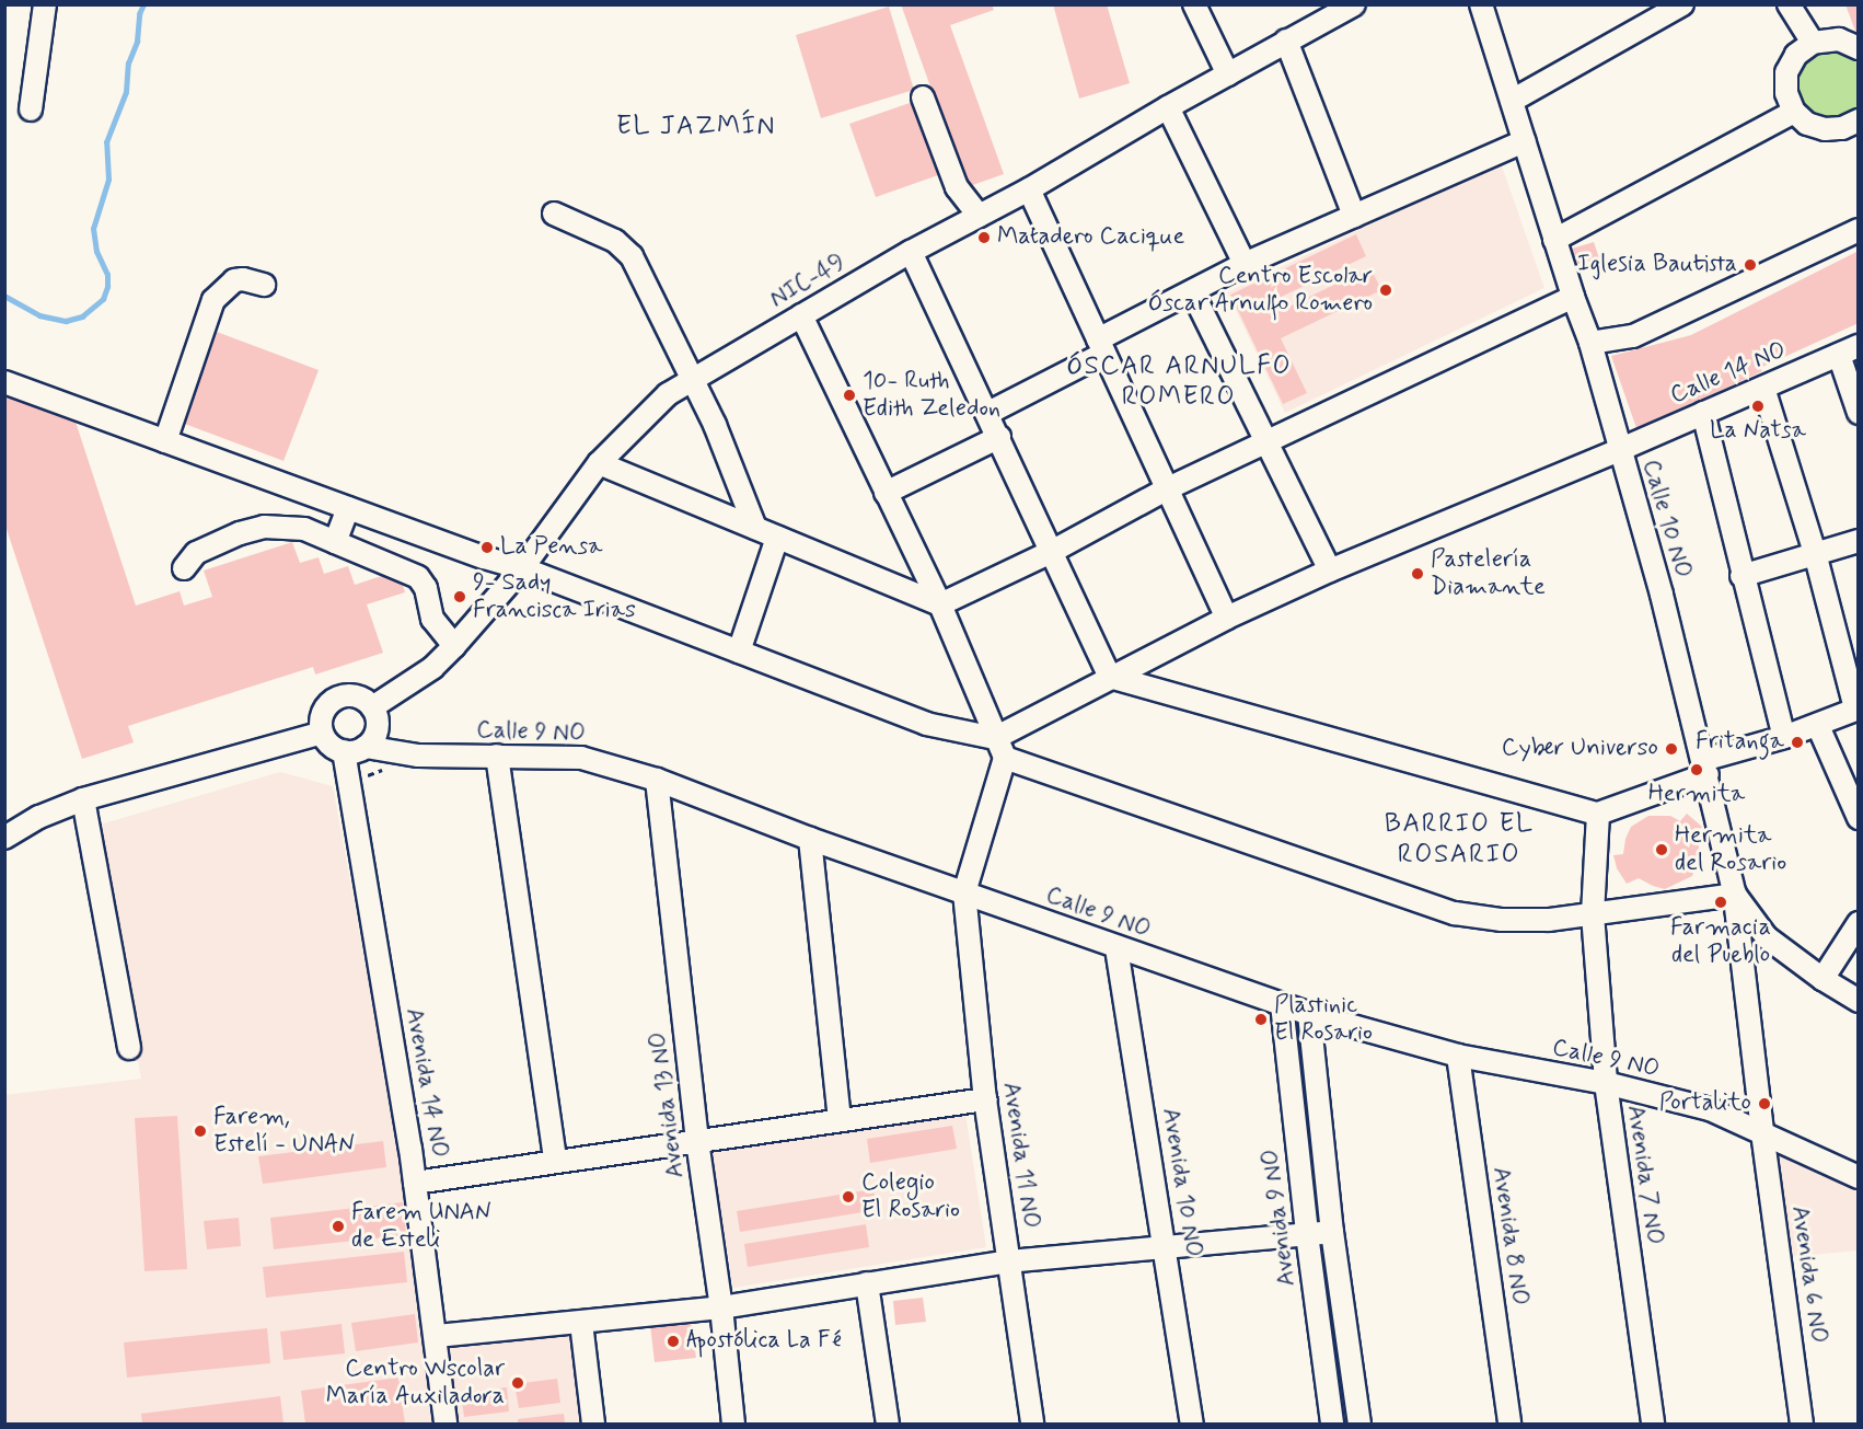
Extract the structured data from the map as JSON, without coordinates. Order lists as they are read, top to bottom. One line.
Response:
{"streets":{"street":["NIC-49","Calle 14 NO","Calle 10 NO","Calle 9 NO","Avenida 14 NO","Avenida 13 NO","Avenida 11 NO","Avenida 7 NO","Avenida 10 NO","Avenida 9 NO","Avenida 8 NO","Avenida 6 NO"]},"crossings":[["NIC-49","Calle 9 NO"],["NIC-49","Avenida 14 NO"],["Calle 14 NO","Calle 10 NO"],["Calle 9 NO","Avenida 14 NO"],["Calle 9 NO","Avenida 13 NO"],["Calle 9 NO","Avenida 11 NO"],["Calle 9 NO","Avenida 7 NO"],["Calle 9 NO","Avenida 10 NO"],["Calle 9 NO","Avenida 9 NO"],["Calle 9 NO","Avenida 8 NO"],["Calle 9 NO","Avenida 6 NO"]],"districts":["EL JAZMÍN","ÓSCAR ARNULFO ROMERO","BARRIO EL ROSARIO"],"places":["Matadero Cacique","Iglesia Bautista","Centro Escolar Óscar Arnulfo Romero","10- Ruth Edith Zeledon","La Natsa","La Pensa","Pastelería Diamante","9- Sady Francisca Irias","Fritanga","Cyber Universo","Hermita","Hermita del Rosario","Farmacia del Pueblo","Plastinic El Rosario","Portalito","Farem, Estelí - UNAN","Colegio El Rosario","Farem UNAN de Esteli","Apostólica La Fé","Centro Wscolar María Auxiladora"]}
